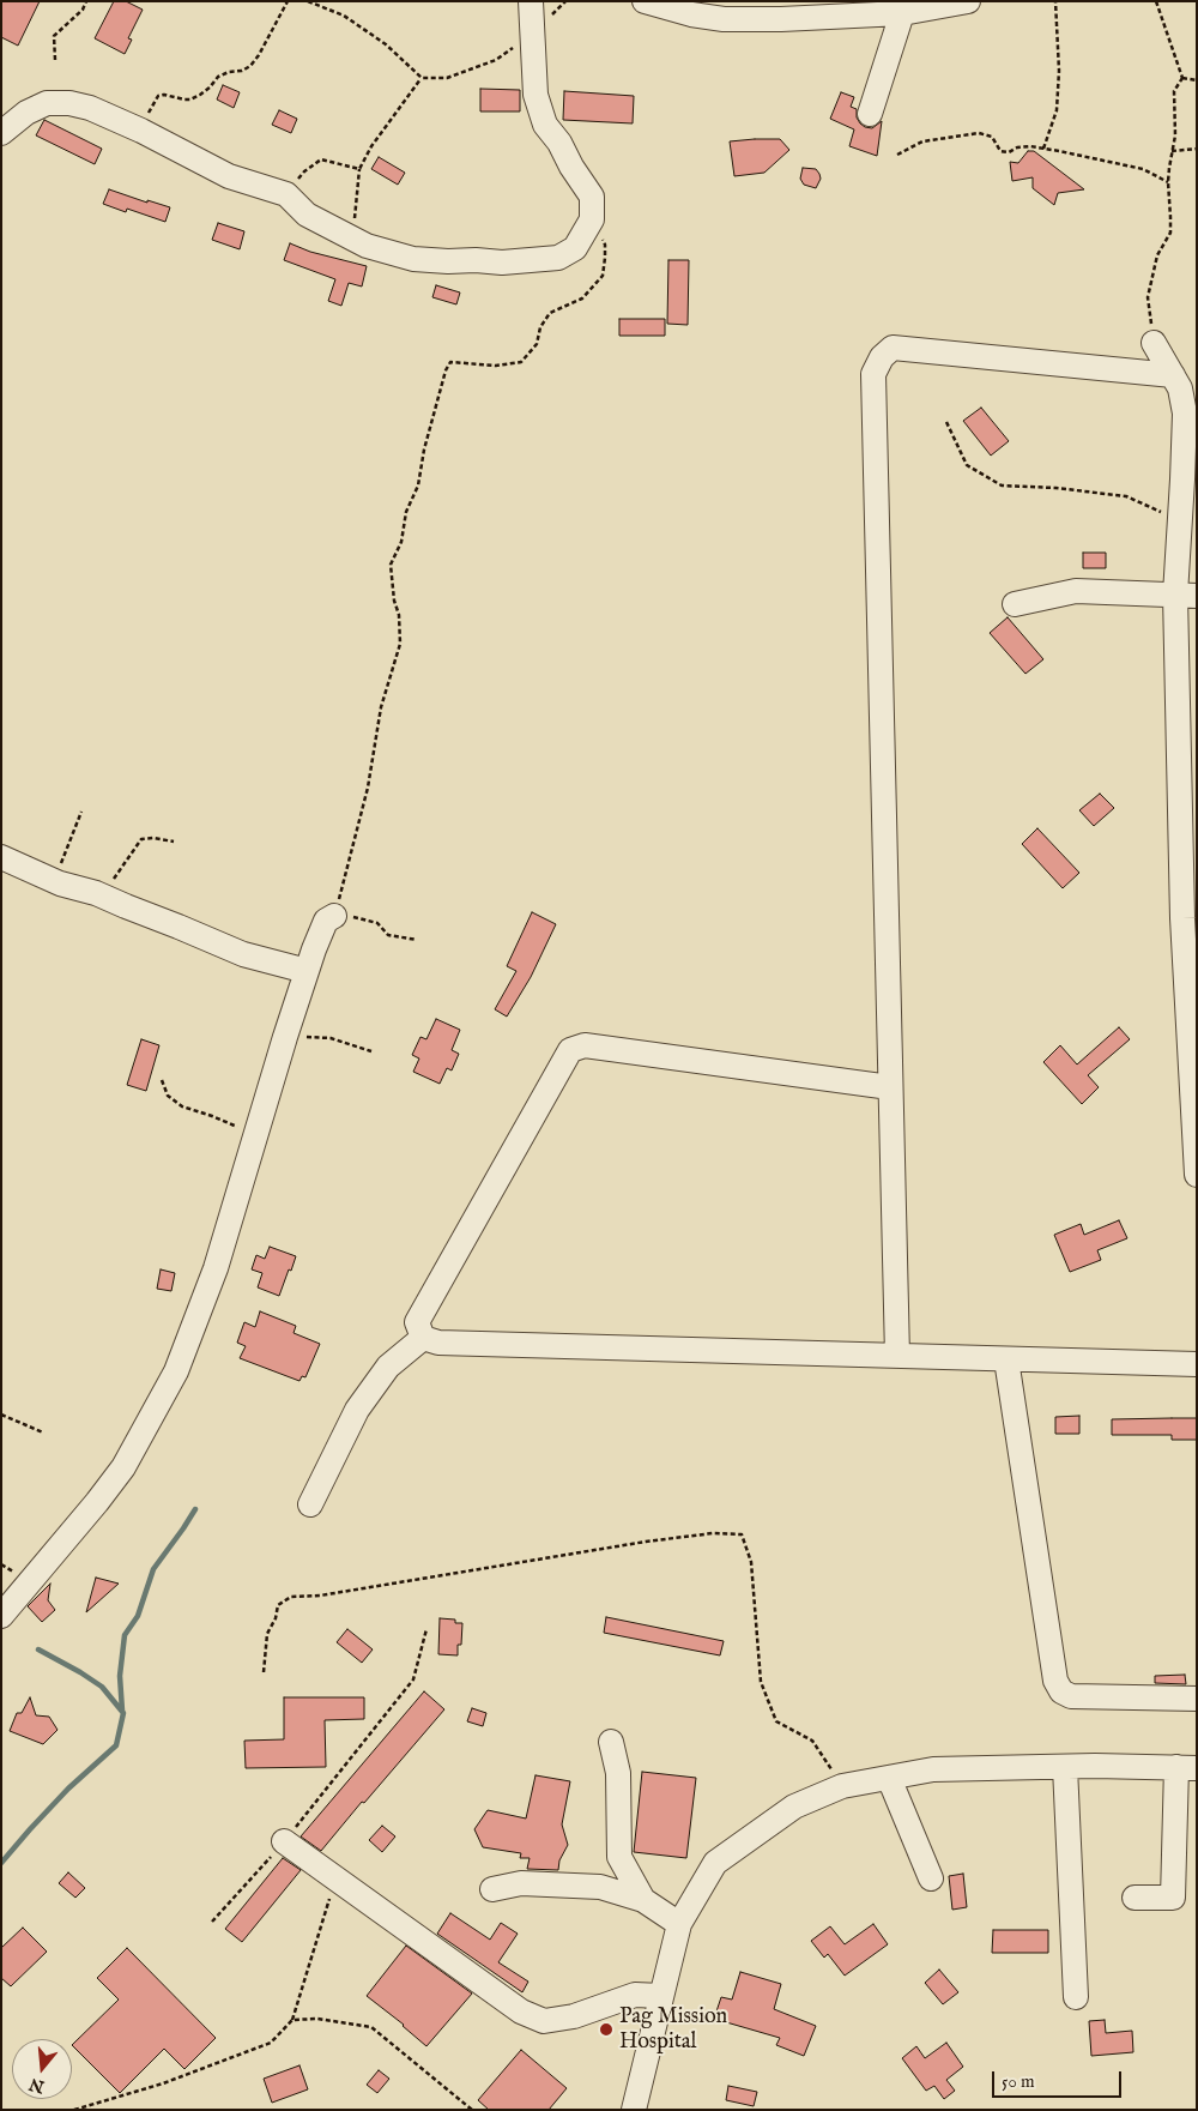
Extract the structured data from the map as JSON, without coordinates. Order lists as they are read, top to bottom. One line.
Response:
{"places":["Pag Mission Hospital"],"scale_bar":"50 m","north":"bottom"}
